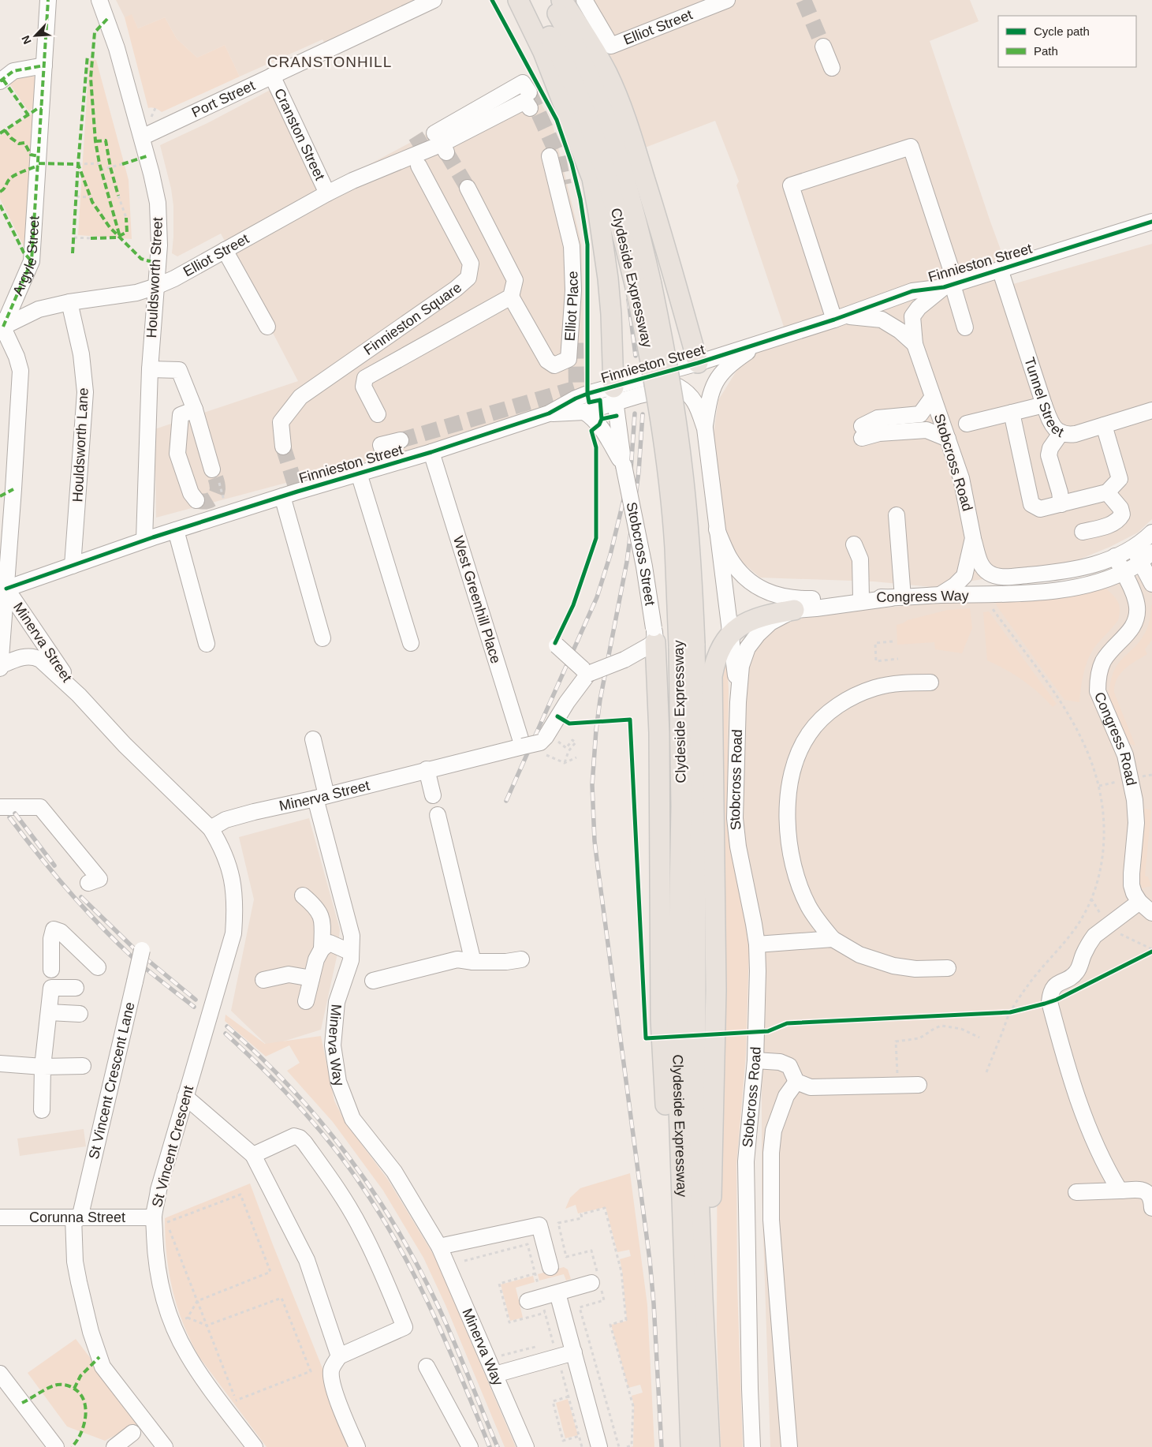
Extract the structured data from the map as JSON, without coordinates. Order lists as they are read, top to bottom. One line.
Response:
{"streets":{"main road":["Clydeside Expressway"],"street":["Elliot Street","Port Street","Cranston Street","Argyle Street","Finnieston Street","Houldsworth Street","Elliot Place","Finnieston Square","Tunnel Street","Houldsworth Lane","Stobcross Road","Stobcross Street","Congress Way","West Greenhill Place","Minerva Street","Congress Road","Minerva Way","St Vincent Crescent Lane","St Vincent Crescent","Corunna Street"]},"crossings":[["Elliot Street","Cranston Street"],["Elliot Street","Argyle Street"],["Elliot Street","Houldsworth Street"],["Elliot Street","Houldsworth Lane"],["Port Street","Cranston Street"],["Port Street","Houldsworth Street"],["Finnieston Street","Houldsworth Street"],["Finnieston Street","Tunnel Street"],["Finnieston Street","Houldsworth Lane"],["Finnieston Street","Stobcross Road"],["Finnieston Street","Stobcross Street"],["Finnieston Street","West Greenhill Place"],["Finnieston Street","Minerva Street"],["Stobcross Road","Congress Way"],["Congress Way","Congress Road"],["West Greenhill Place","Minerva Street"],["Minerva Street","Minerva Way"],["Minerva Street","St Vincent Crescent"],["St Vincent Crescent Lane","Corunna Street"],["St Vincent Crescent","Corunna Street"]],"districts":["CRANSTONHILL"],"legend":["Cycle path","Path"],"north":"bottom left"}
